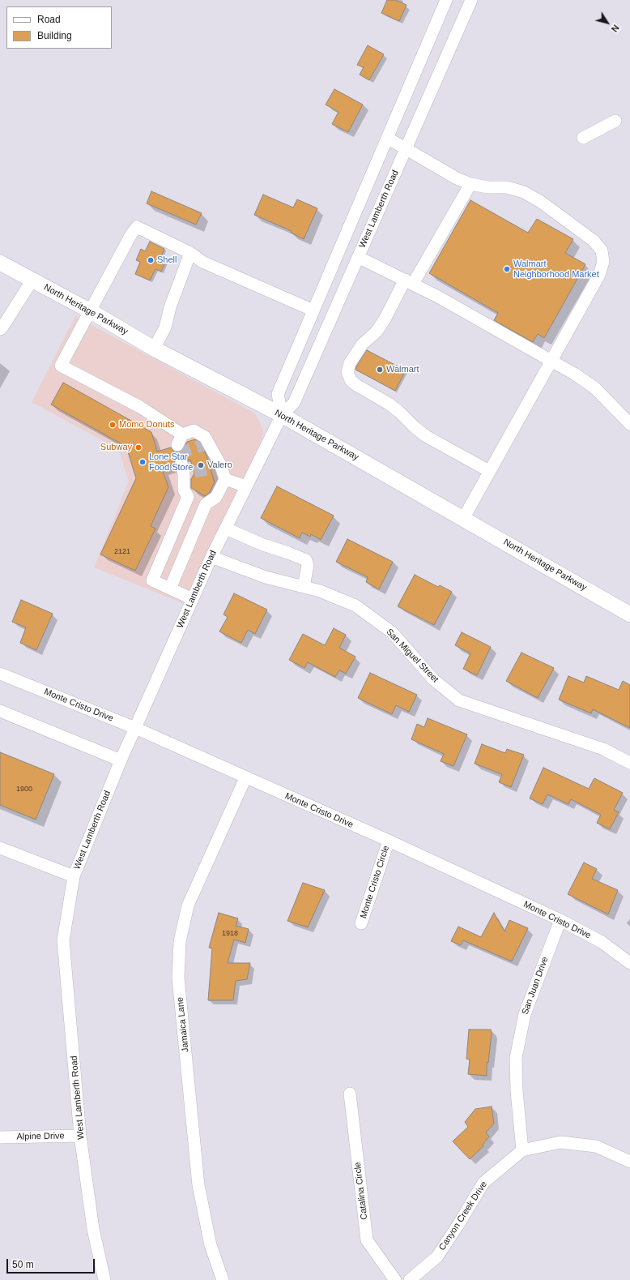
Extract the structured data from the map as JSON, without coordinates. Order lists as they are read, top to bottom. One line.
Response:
{"streets":{"main road":["North Heritage Parkway"],"street":["West Lamberth Road","San Miguel Street","Monte Cristo Drive","Monte Cristo Circle","San Juan Drive","Jamaica Lane","Alpine Drive","Catalina Circle","Canyon Creek Drive"]},"crossings":[["West Lamberth Road","North Heritage Parkway"],["West Lamberth Road","San Miguel Street"],["West Lamberth Road","Monte Cristo Drive"],["West Lamberth Road","Alpine Drive"],["Monte Cristo Drive","Monte Cristo Circle"],["Monte Cristo Drive","San Juan Drive"],["Monte Cristo Drive","Jamaica Lane"],["San Juan Drive","Canyon Creek Drive"]],"places":["Shell","Walmart Neighborhood Market","Walmart","Momo Donuts","Subway","Lone Star Food Store","Valero"],"house_numbers":["2121","1900","1918"],"legend":["Road","Building"],"scale_bar":"50 m","north":"bottom right"}
